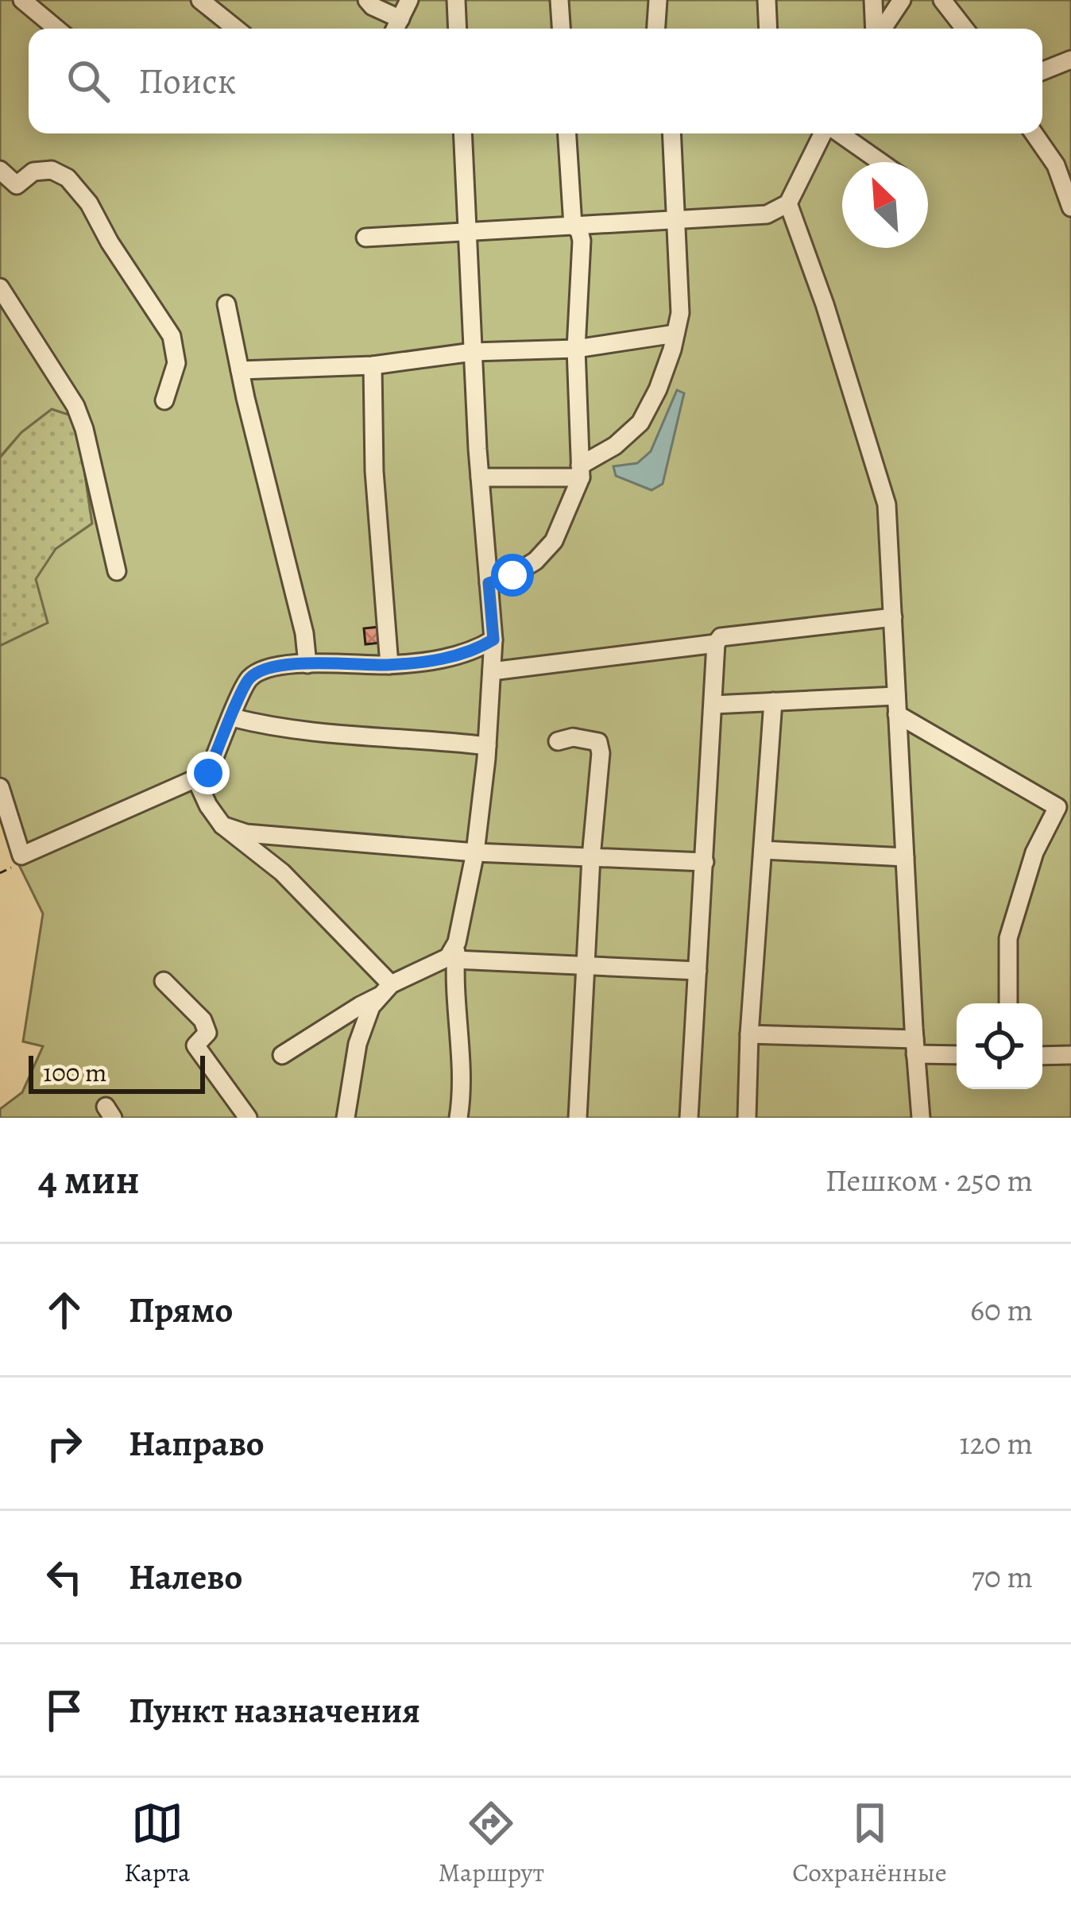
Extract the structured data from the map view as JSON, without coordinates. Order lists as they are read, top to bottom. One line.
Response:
{"scale_bar":"100 m","north":"top left","page":{"search":"Поиск","scale":"100 m","heading":["4 мин","Пешком · 250 m"],"list":[["Прямо","60 m"],["Направо","120 m"],["Налево","70 m"],"Пункт назначения"],"nav":["Карта","Маршрут","Сохранённые"]}}
